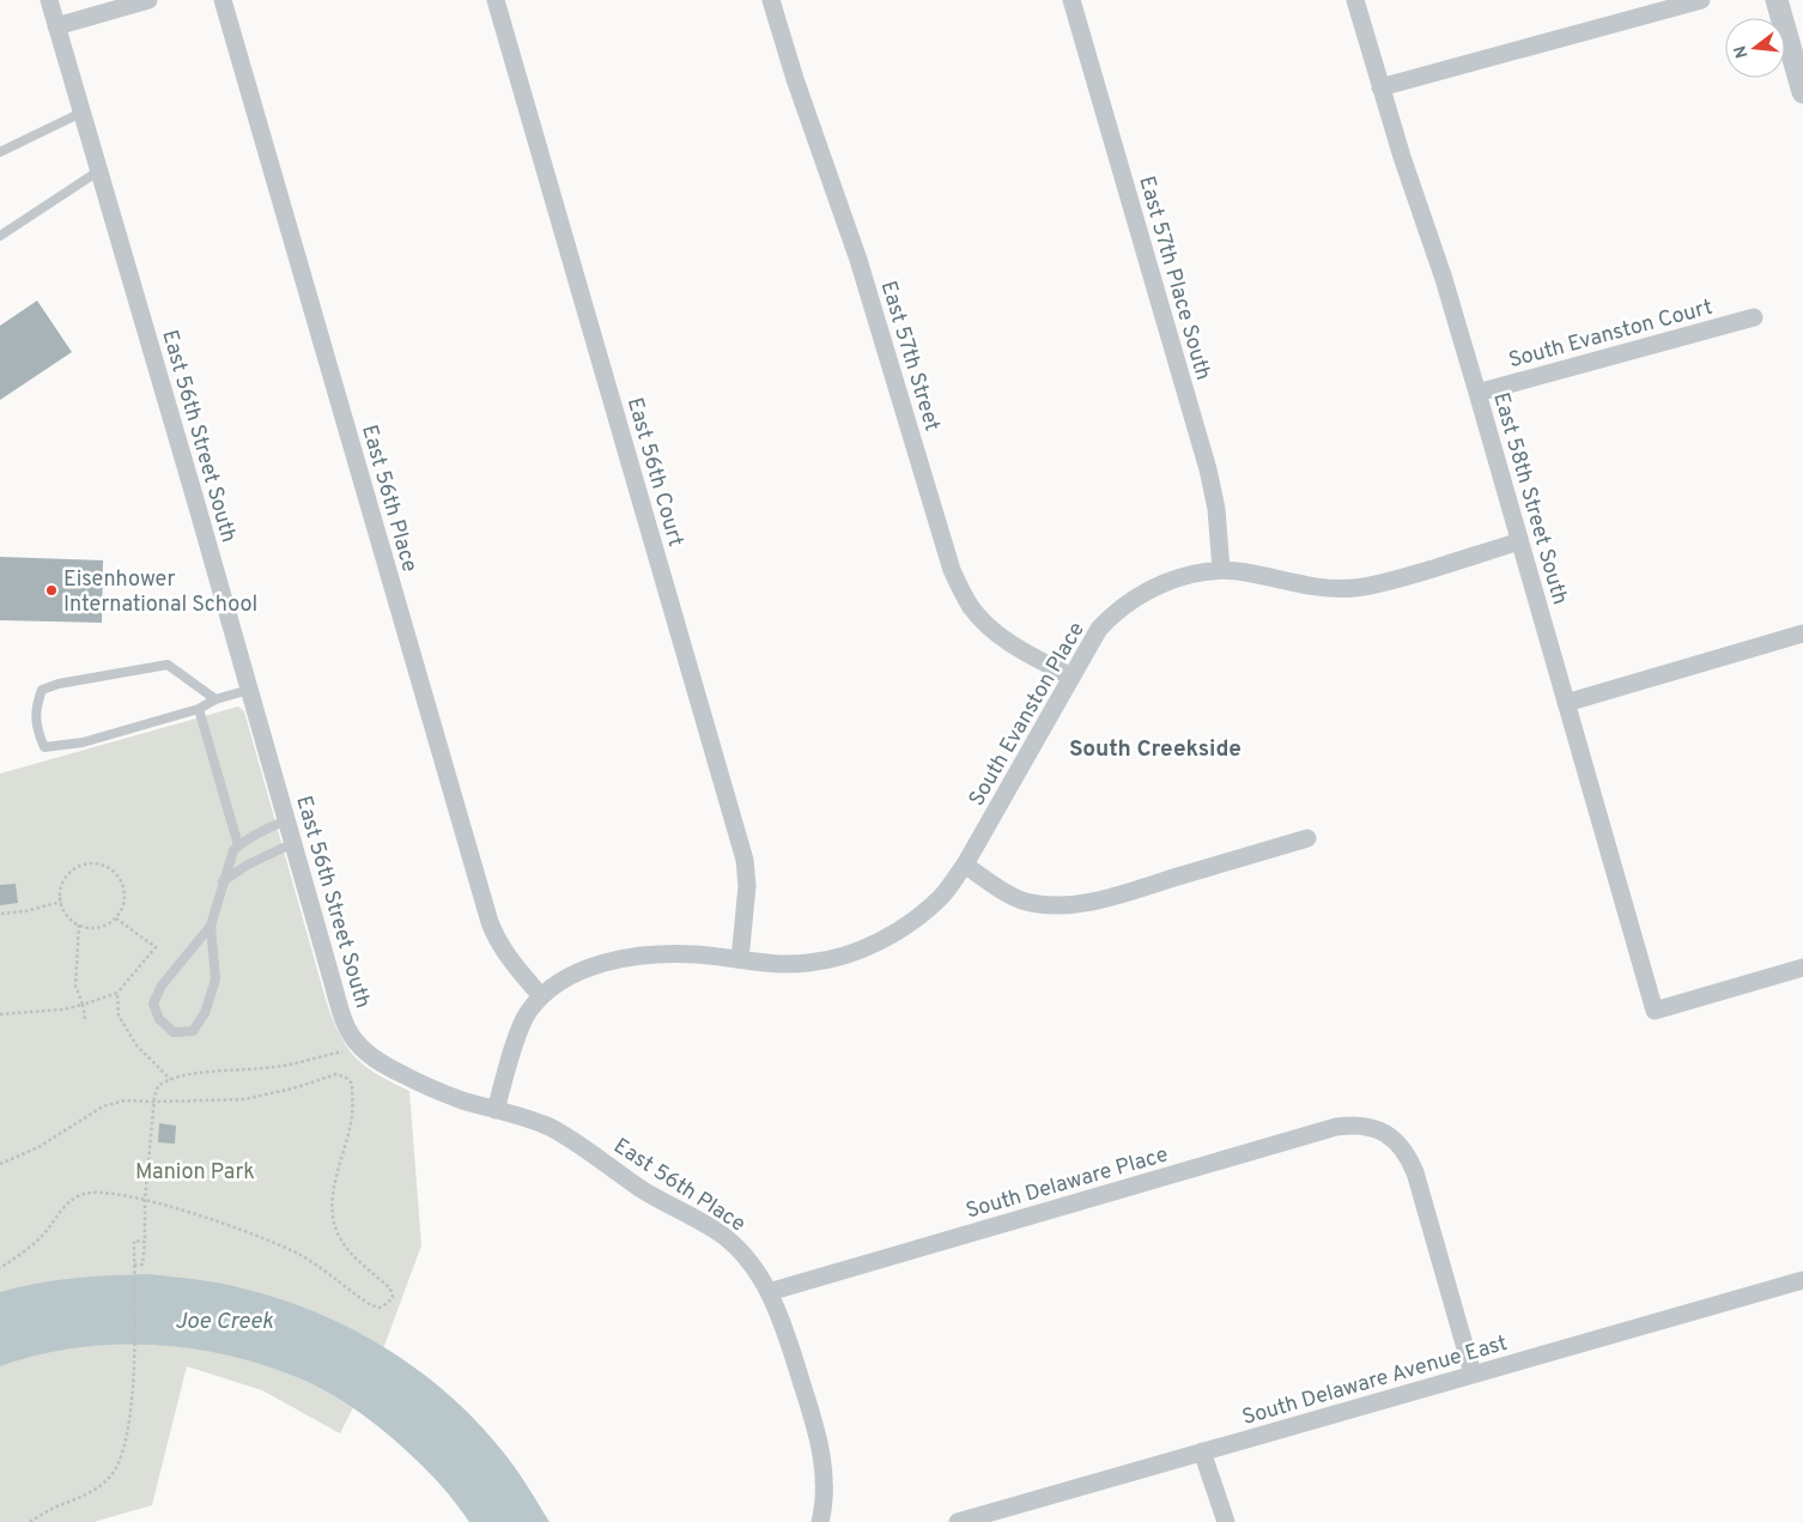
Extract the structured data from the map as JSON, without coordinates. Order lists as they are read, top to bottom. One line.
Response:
{"streets":{"street":["East 57th Place South","South Evanston Court","East 57th Street","East 56th Street South","East 56th Court","East 56th Place","East 58th Street South","South Evanston Place","South Delaware Place","South Delaware Avenue East"]},"crossings":[["East 57th Place South","South Evanston Place"],["South Evanston Court","East 58th Street South"],["East 57th Street","South Evanston Place"],["East 56th Street South","East 56th Place"],["East 56th Street South","South Evanston Place"],["East 56th Court","South Evanston Place"],["East 56th Place","South Evanston Place"],["East 56th Place","South Delaware Place"],["East 58th Street South","South Evanston Place"],["South Delaware Place","South Delaware Avenue East"]],"districts":["South Creekside"],"water":["Joe Creek"],"parks":["Manion Park"],"places":["Eisenhower International School"],"north":"left"}
